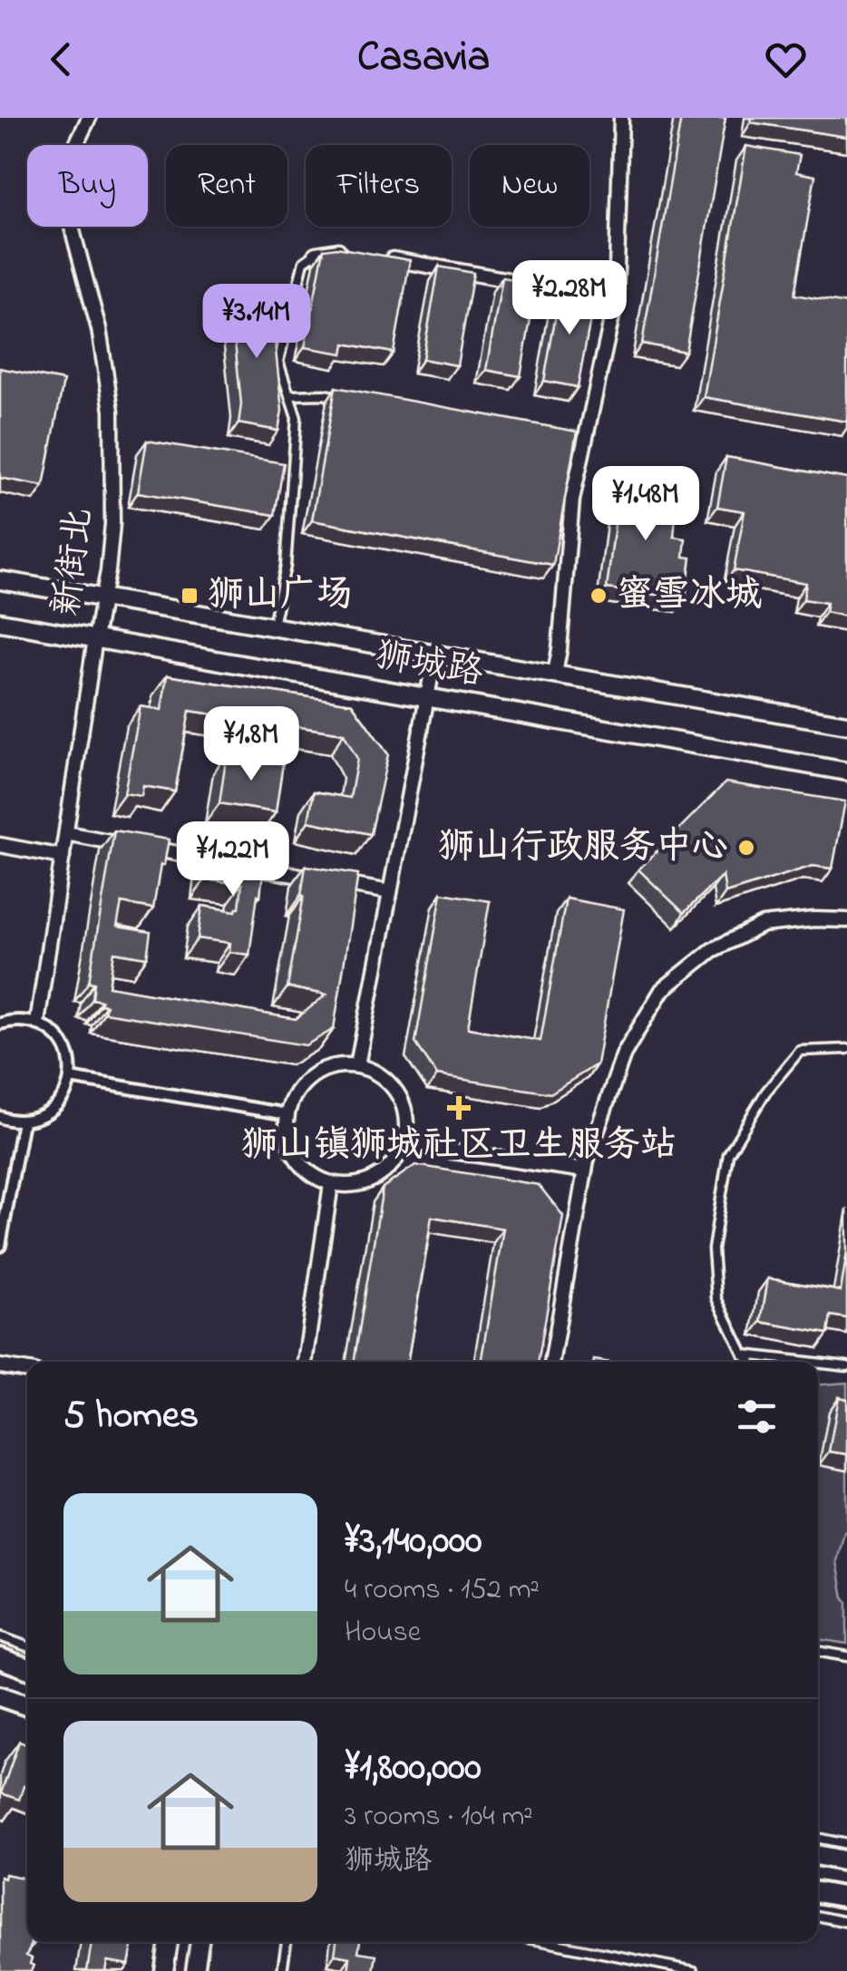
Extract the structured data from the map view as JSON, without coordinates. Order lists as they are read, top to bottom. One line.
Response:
{"streets":{"street":["新街北","狮城路"]},"crossings":[["新街北","狮城路"]],"places":{"transit":["狮山广场"],"other":["蜜雪冰城","狮山行政服务中心"],"health":["狮山镇狮城社区卫生服务站"]},"page":{"header":"Casavia","chip":["Buy","Rent","Filters","New"],"price":["¥2.28M","¥3.14M","¥1.48M","¥1.8M","¥1.22M"],"heading":"5 homes","list":[{"name":"¥3,140,000","note":"4 rooms · 152 m² · House"},{"name":"¥1,800,000","note":"3 rooms · 104 m² · 狮城路"}]}}
